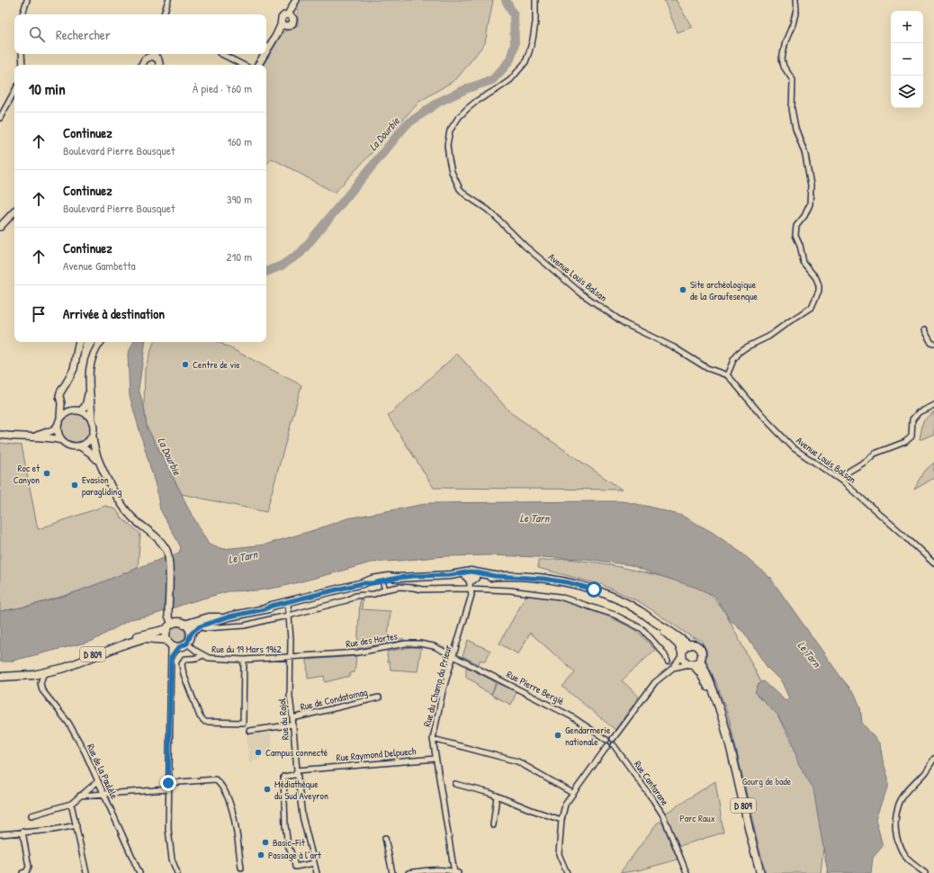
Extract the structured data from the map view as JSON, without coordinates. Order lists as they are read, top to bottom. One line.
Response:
{"streets":{"main road":["D 809"],"street":["Avenue Louis Balsan","Rue des Hortes","Rue du 19 Mars 1962","Rue du Champ du Prieur","Rue Pierre Bergié","Rue de Condatomag","Rue du Rajol","Rue Raymond Delpuech","Rue de la Paulèle","Rue Cantarane"]},"crossings":[["Rue des Hortes","Rue du 19 Mars 1962"],["Rue des Hortes","Rue du Champ du Prieur"],["Rue des Hortes","Rue Pierre Bergié"],["Rue des Hortes","Rue du Rajol"],["Rue du 19 Mars 1962","D 809"],["Rue du 19 Mars 1962","Rue du Rajol"],["D 809","Rue de la Paulèle"],["Rue du Champ du Prieur","Rue Pierre Bergié"],["Rue du Champ du Prieur","Rue Raymond Delpuech"],["Rue Pierre Bergié","Rue Cantarane"],["Rue de Condatomag","Rue du Rajol"],["Rue du Rajol","Rue Raymond Delpuech"]],"water":["La Dourbie","Le Tarn"],"parks":["Gourg de bade","Parc Raux"],"places":["Site archéologique de la Graufesenque","Centre de vie","Roc et Canyon","Evasion paragliding","Gendarmerie nationale","Campus connecté","Médiathèque du Sud Aveyron","Basic-Fit","Passage à l’art"],"page":{"map_buttons":["+","−"],"search":"Rechercher","heading":["10 min","À pied · 760 m"],"list":[["Continuez","Boulevard Pierre Bousquet","160 m"],["Continuez","Boulevard Pierre Bousquet","390 m"],["Continuez","Avenue Gambetta","210 m"],"Arrivée à destination"]}}
